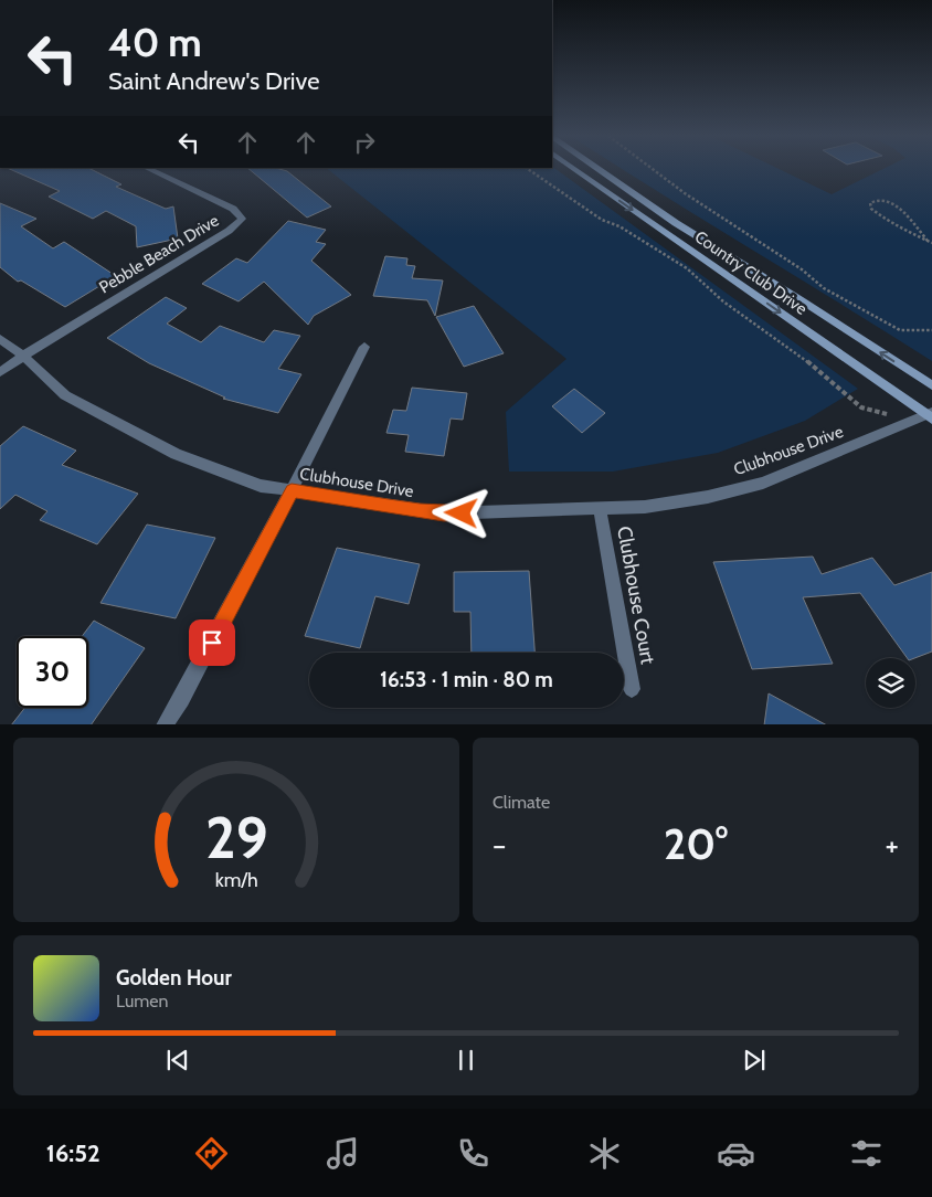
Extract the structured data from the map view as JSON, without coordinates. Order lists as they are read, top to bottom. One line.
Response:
{"streets":{"main road":["Country Club Drive"],"street":["Pebble Beach Drive","Clubhouse Drive","Clubhouse Court"]},"crossings":[["Pebble Beach Drive","Clubhouse Drive"],["Country Club Drive","Clubhouse Drive"],["Clubhouse Drive","Clubhouse Court"]],"page":{"turn":["40 m","Saint Andrew's Drive"],"limit":"30","trip":"16:53 · 1 min · 80 m","tile":"Climate","heat":["−","20°","+"],"song":["Golden Hour","Lumen"],"tabs":"16:52","gauge":["29","km/h"]}}
